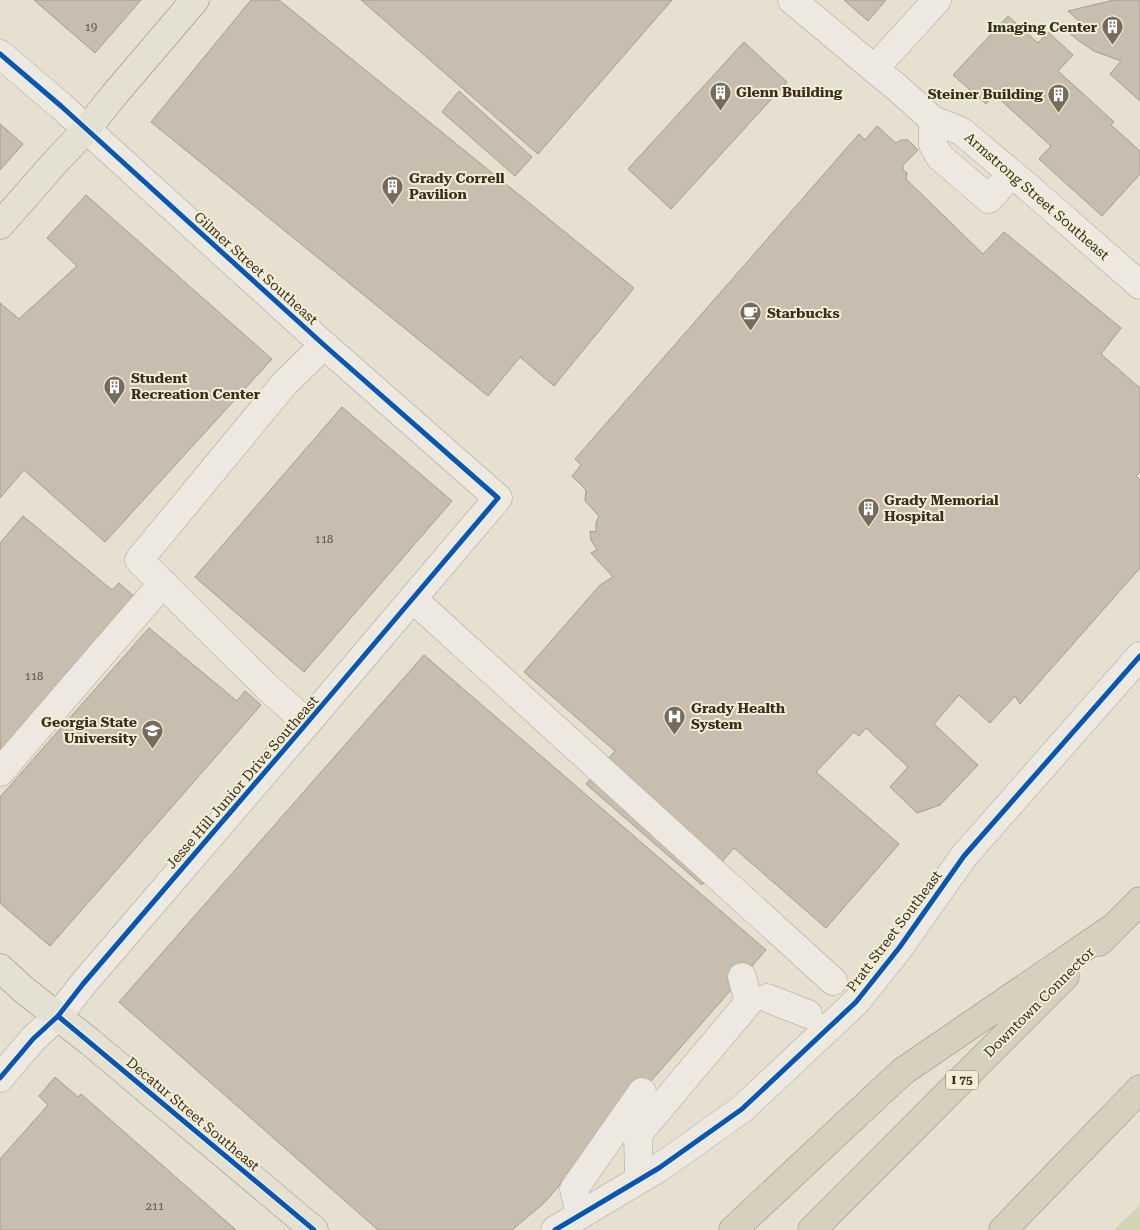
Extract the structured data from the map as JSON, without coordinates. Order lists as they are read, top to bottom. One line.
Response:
{"streets":{"highway":["Downtown Connector","I 75"],"main road":["Decatur Street Southeast"],"street":["Armstrong Street Southeast","Gilmer Street Southeast","Jesse Hill Junior Drive Southeast","Pratt Street Southeast"]},"crossings":[["Gilmer Street Southeast","Jesse Hill Junior Drive Southeast"],["Jesse Hill Junior Drive Southeast","Decatur Street Southeast"]],"places":{"building":["Imaging Center","Glenn Building","Steiner Building","Grady Correll Pavilion","Student Recreation Center","Grady Memorial Hospital"],"cafe":["Starbucks"],"hospital":["Grady Health System"],"school or university":["Georgia State University"]},"house_numbers":["19","118","118","211"]}
